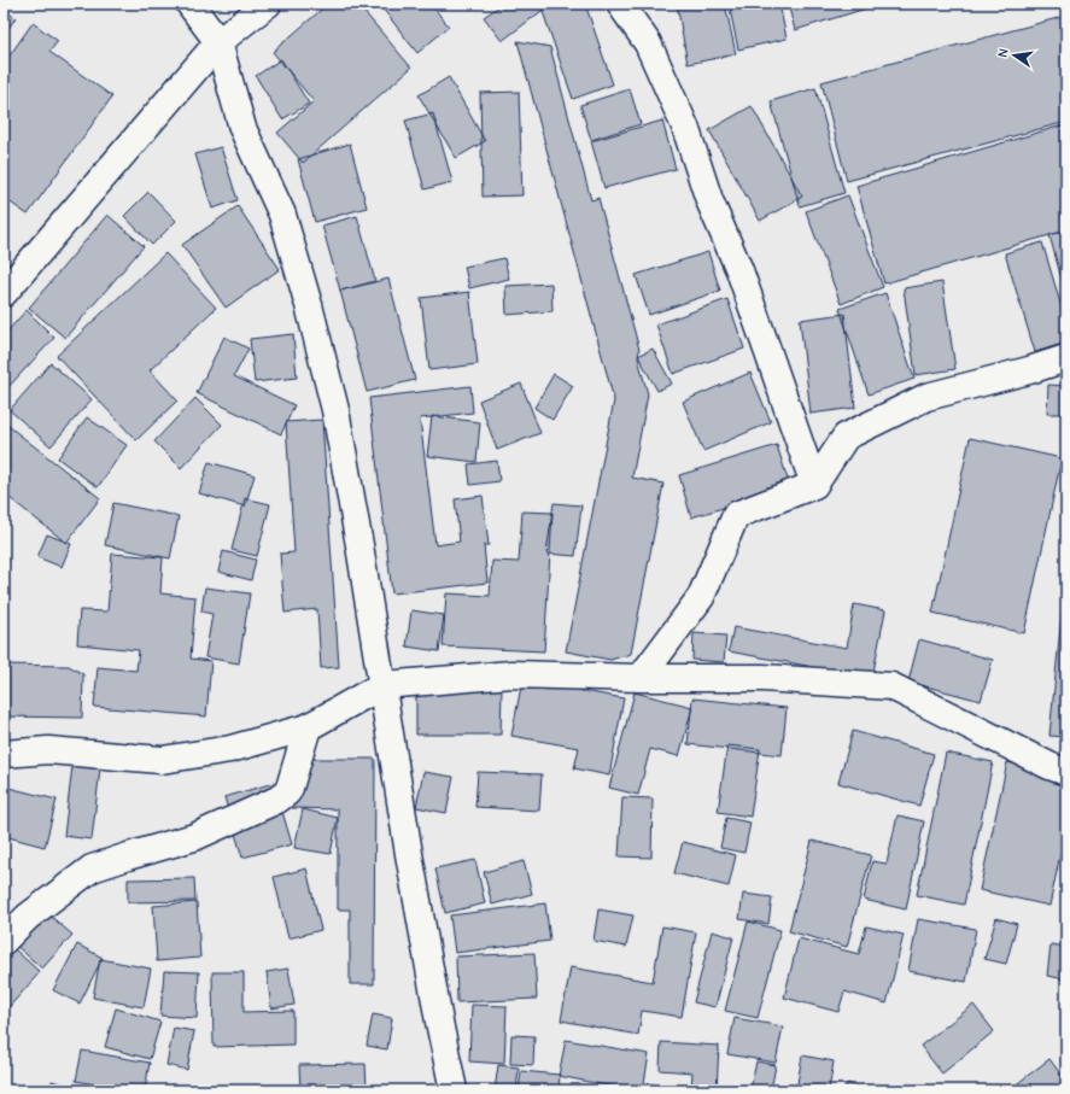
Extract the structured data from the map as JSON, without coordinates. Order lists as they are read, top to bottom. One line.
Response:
{"north":"left"}
